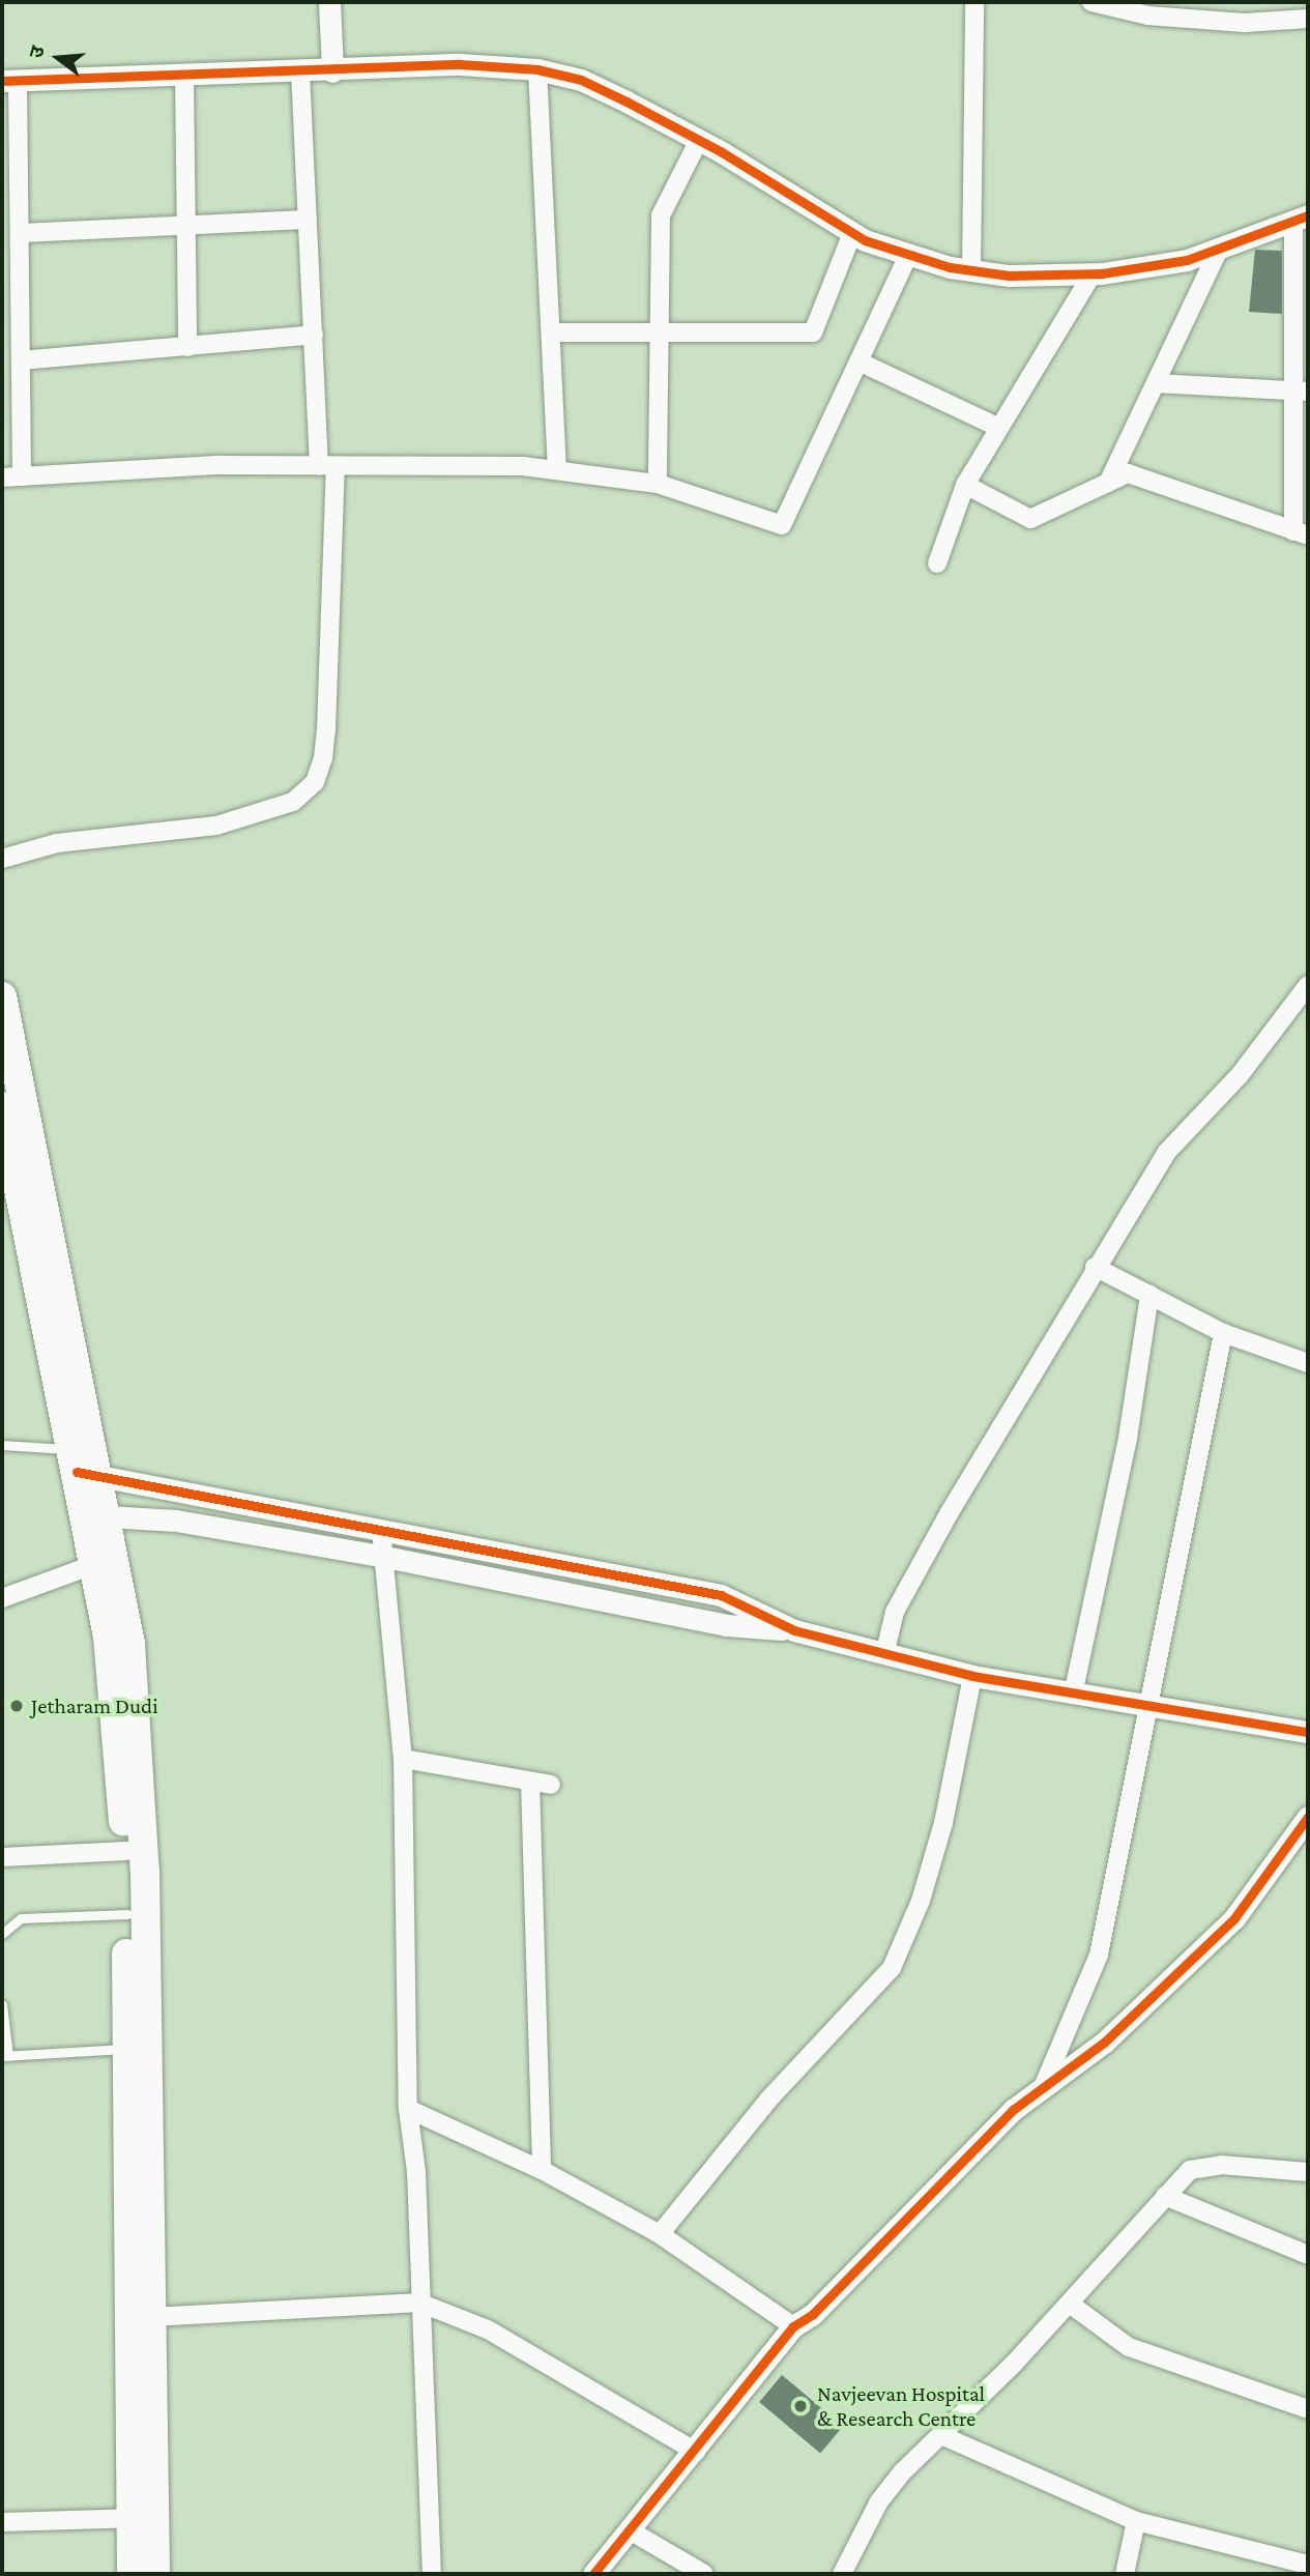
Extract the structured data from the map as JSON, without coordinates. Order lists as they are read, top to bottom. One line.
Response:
{"places":["Jetharam Dudi","Navjeevan Hospital & Research Centre"],"north":"left"}
